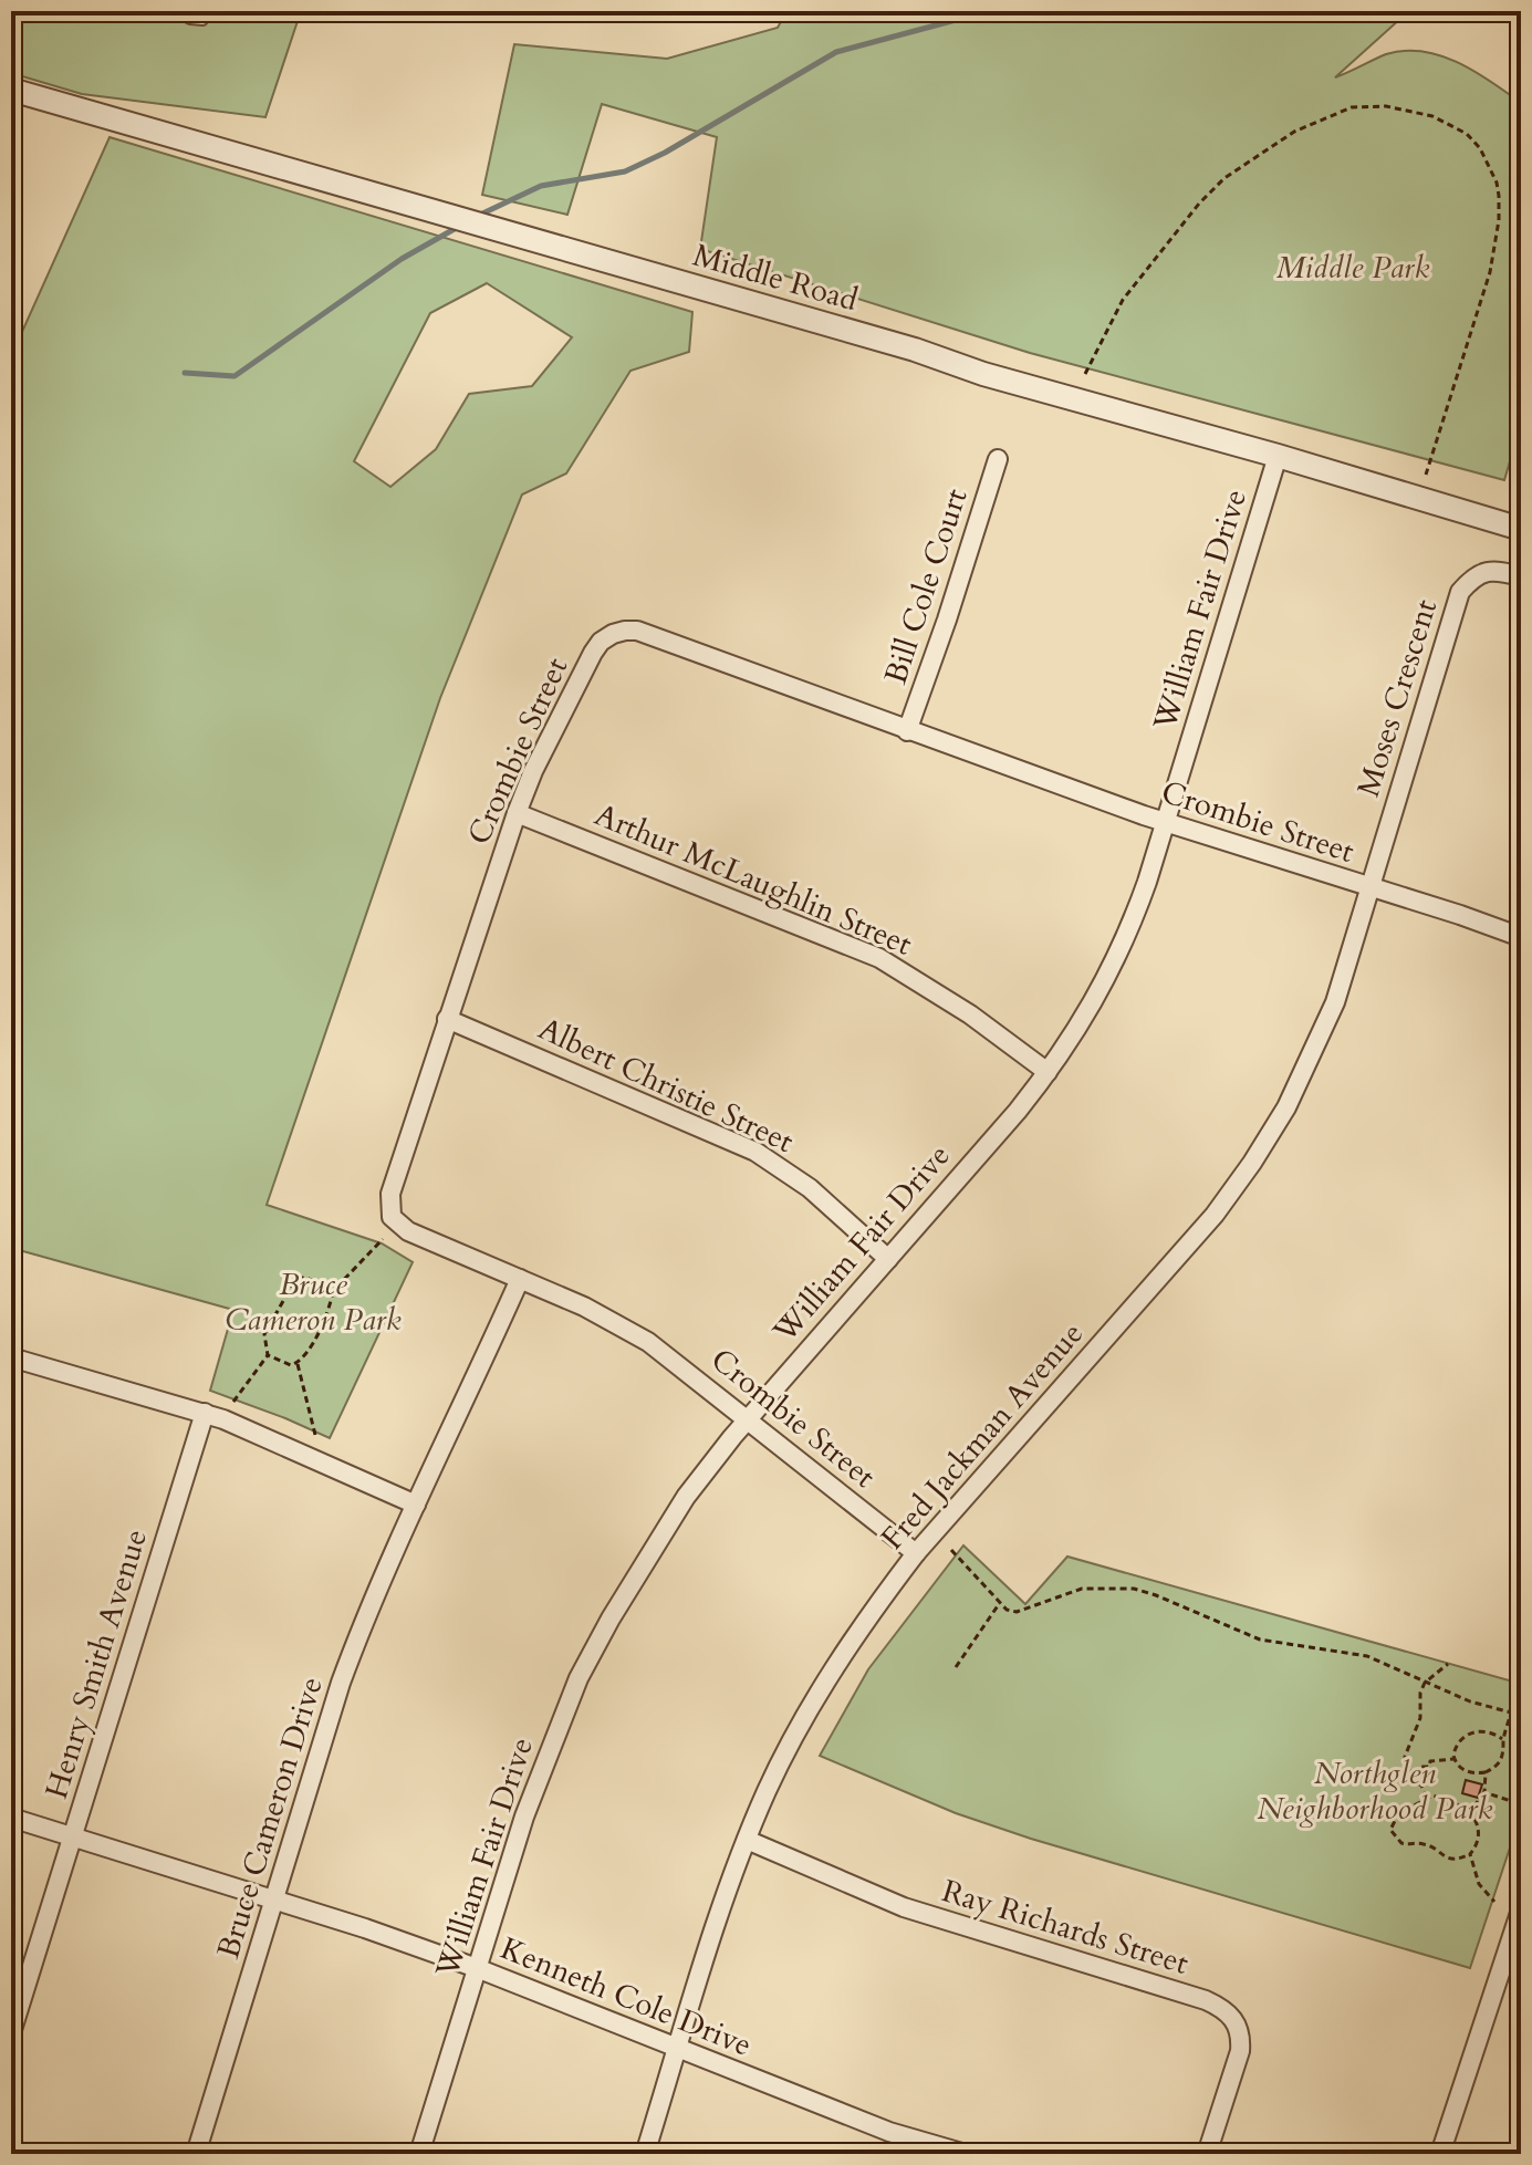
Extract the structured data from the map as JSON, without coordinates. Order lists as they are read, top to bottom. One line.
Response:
{"streets":{"street":["Middle Road","Bill Cole Court","William Fair Drive","Moses Crescent","Crombie Street","Arthur McLaughlin Street","Albert Christie Street","Fred Jackman Avenue","Henry Smith Avenue","Bruce Cameron Drive","Ray Richards Street","Kenneth Cole Drive"]},"crossings":[["Middle Road","William Fair Drive"],["Bill Cole Court","Crombie Street"],["William Fair Drive","Crombie Street"],["William Fair Drive","Arthur McLaughlin Street"],["William Fair Drive","Albert Christie Street"],["William Fair Drive","Kenneth Cole Drive"],["Moses Crescent","Crombie Street"],["Moses Crescent","Fred Jackman Avenue"],["Crombie Street","Arthur McLaughlin Street"],["Crombie Street","Albert Christie Street"],["Crombie Street","Fred Jackman Avenue"],["Crombie Street","Bruce Cameron Drive"],["Fred Jackman Avenue","Ray Richards Street"],["Fred Jackman Avenue","Kenneth Cole Drive"],["Henry Smith Avenue","Kenneth Cole Drive"],["Bruce Cameron Drive","Kenneth Cole Drive"]],"parks":["Middle Park","Bruce Cameron Park","Northglen Neighborhood Park"]}
